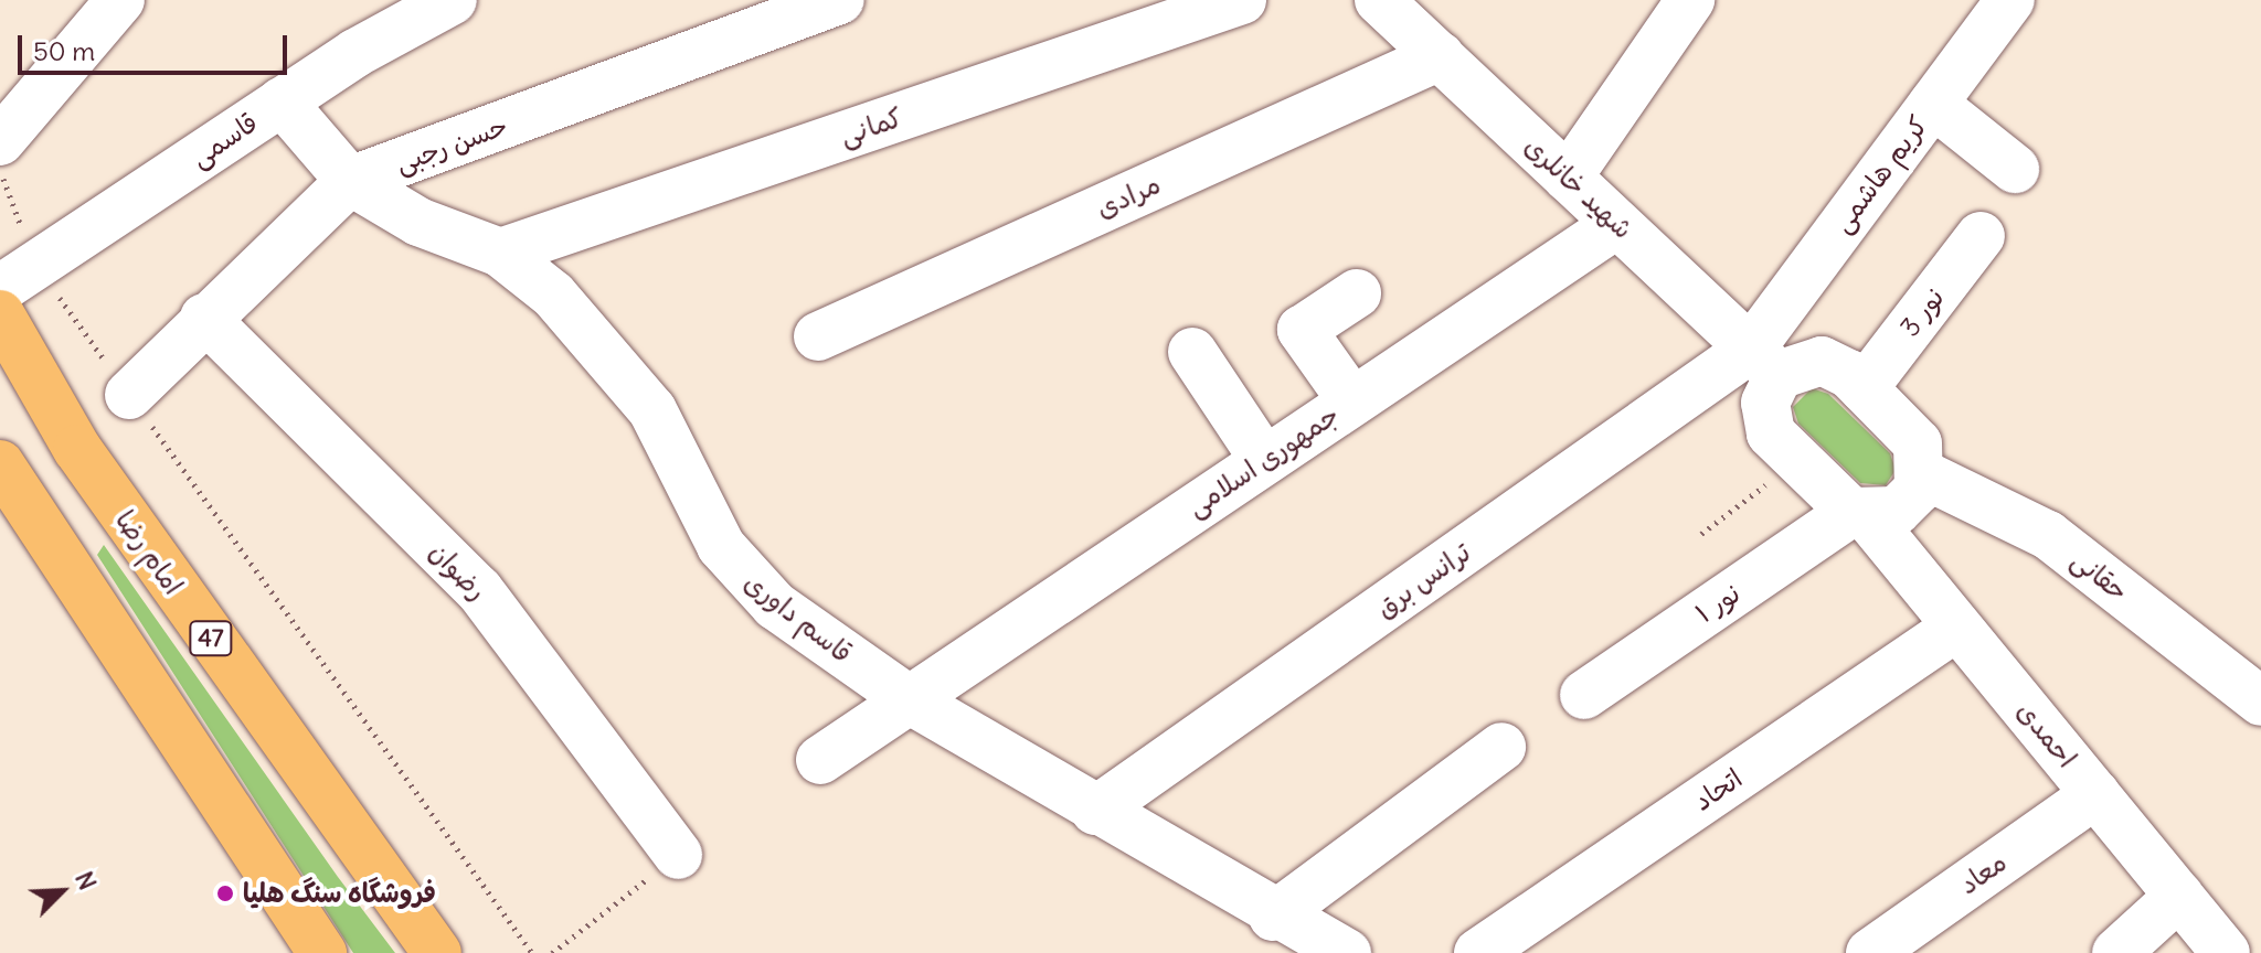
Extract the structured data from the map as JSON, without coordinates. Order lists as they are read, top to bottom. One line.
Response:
{"streets":{"highway":["امام رضا","47"],"street":["کمانی","قاسمی","حسن رجبی","کریم هاشمی","شهید خانلری","مرادی","نور 3","جمهوری اسلامی","رضوان","حقانی","ترانس برق","نور ۱","قاسم داوری","احمدی","اتحاد","معاد"]},"crossings":[["کمانی","قاسم داوری"],["قاسمی","قاسم داوری"],["حسن رجبی","رضوان"],["حسن رجبی","قاسم داوری"],["کریم هاشمی","شهید خانلری"],["کریم هاشمی","ترانس برق"],["کریم هاشمی","احمدی"],["شهید خانلری","مرادی"],["شهید خانلری","جمهوری اسلامی"],["شهید خانلری","ترانس برق"],["شهید خانلری","احمدی"],["جمهوری اسلامی","قاسم داوری"],["حقانی","نور ۱"],["ترانس برق","قاسم داوری"],["ترانس برق","احمدی"],["نور ۱","احمدی"],["احمدی","اتحاد"],["احمدی","معاد"]],"places":["فروشگاه سنگ هلیا"],"scale_bar":"50 m","north":"top right"}
